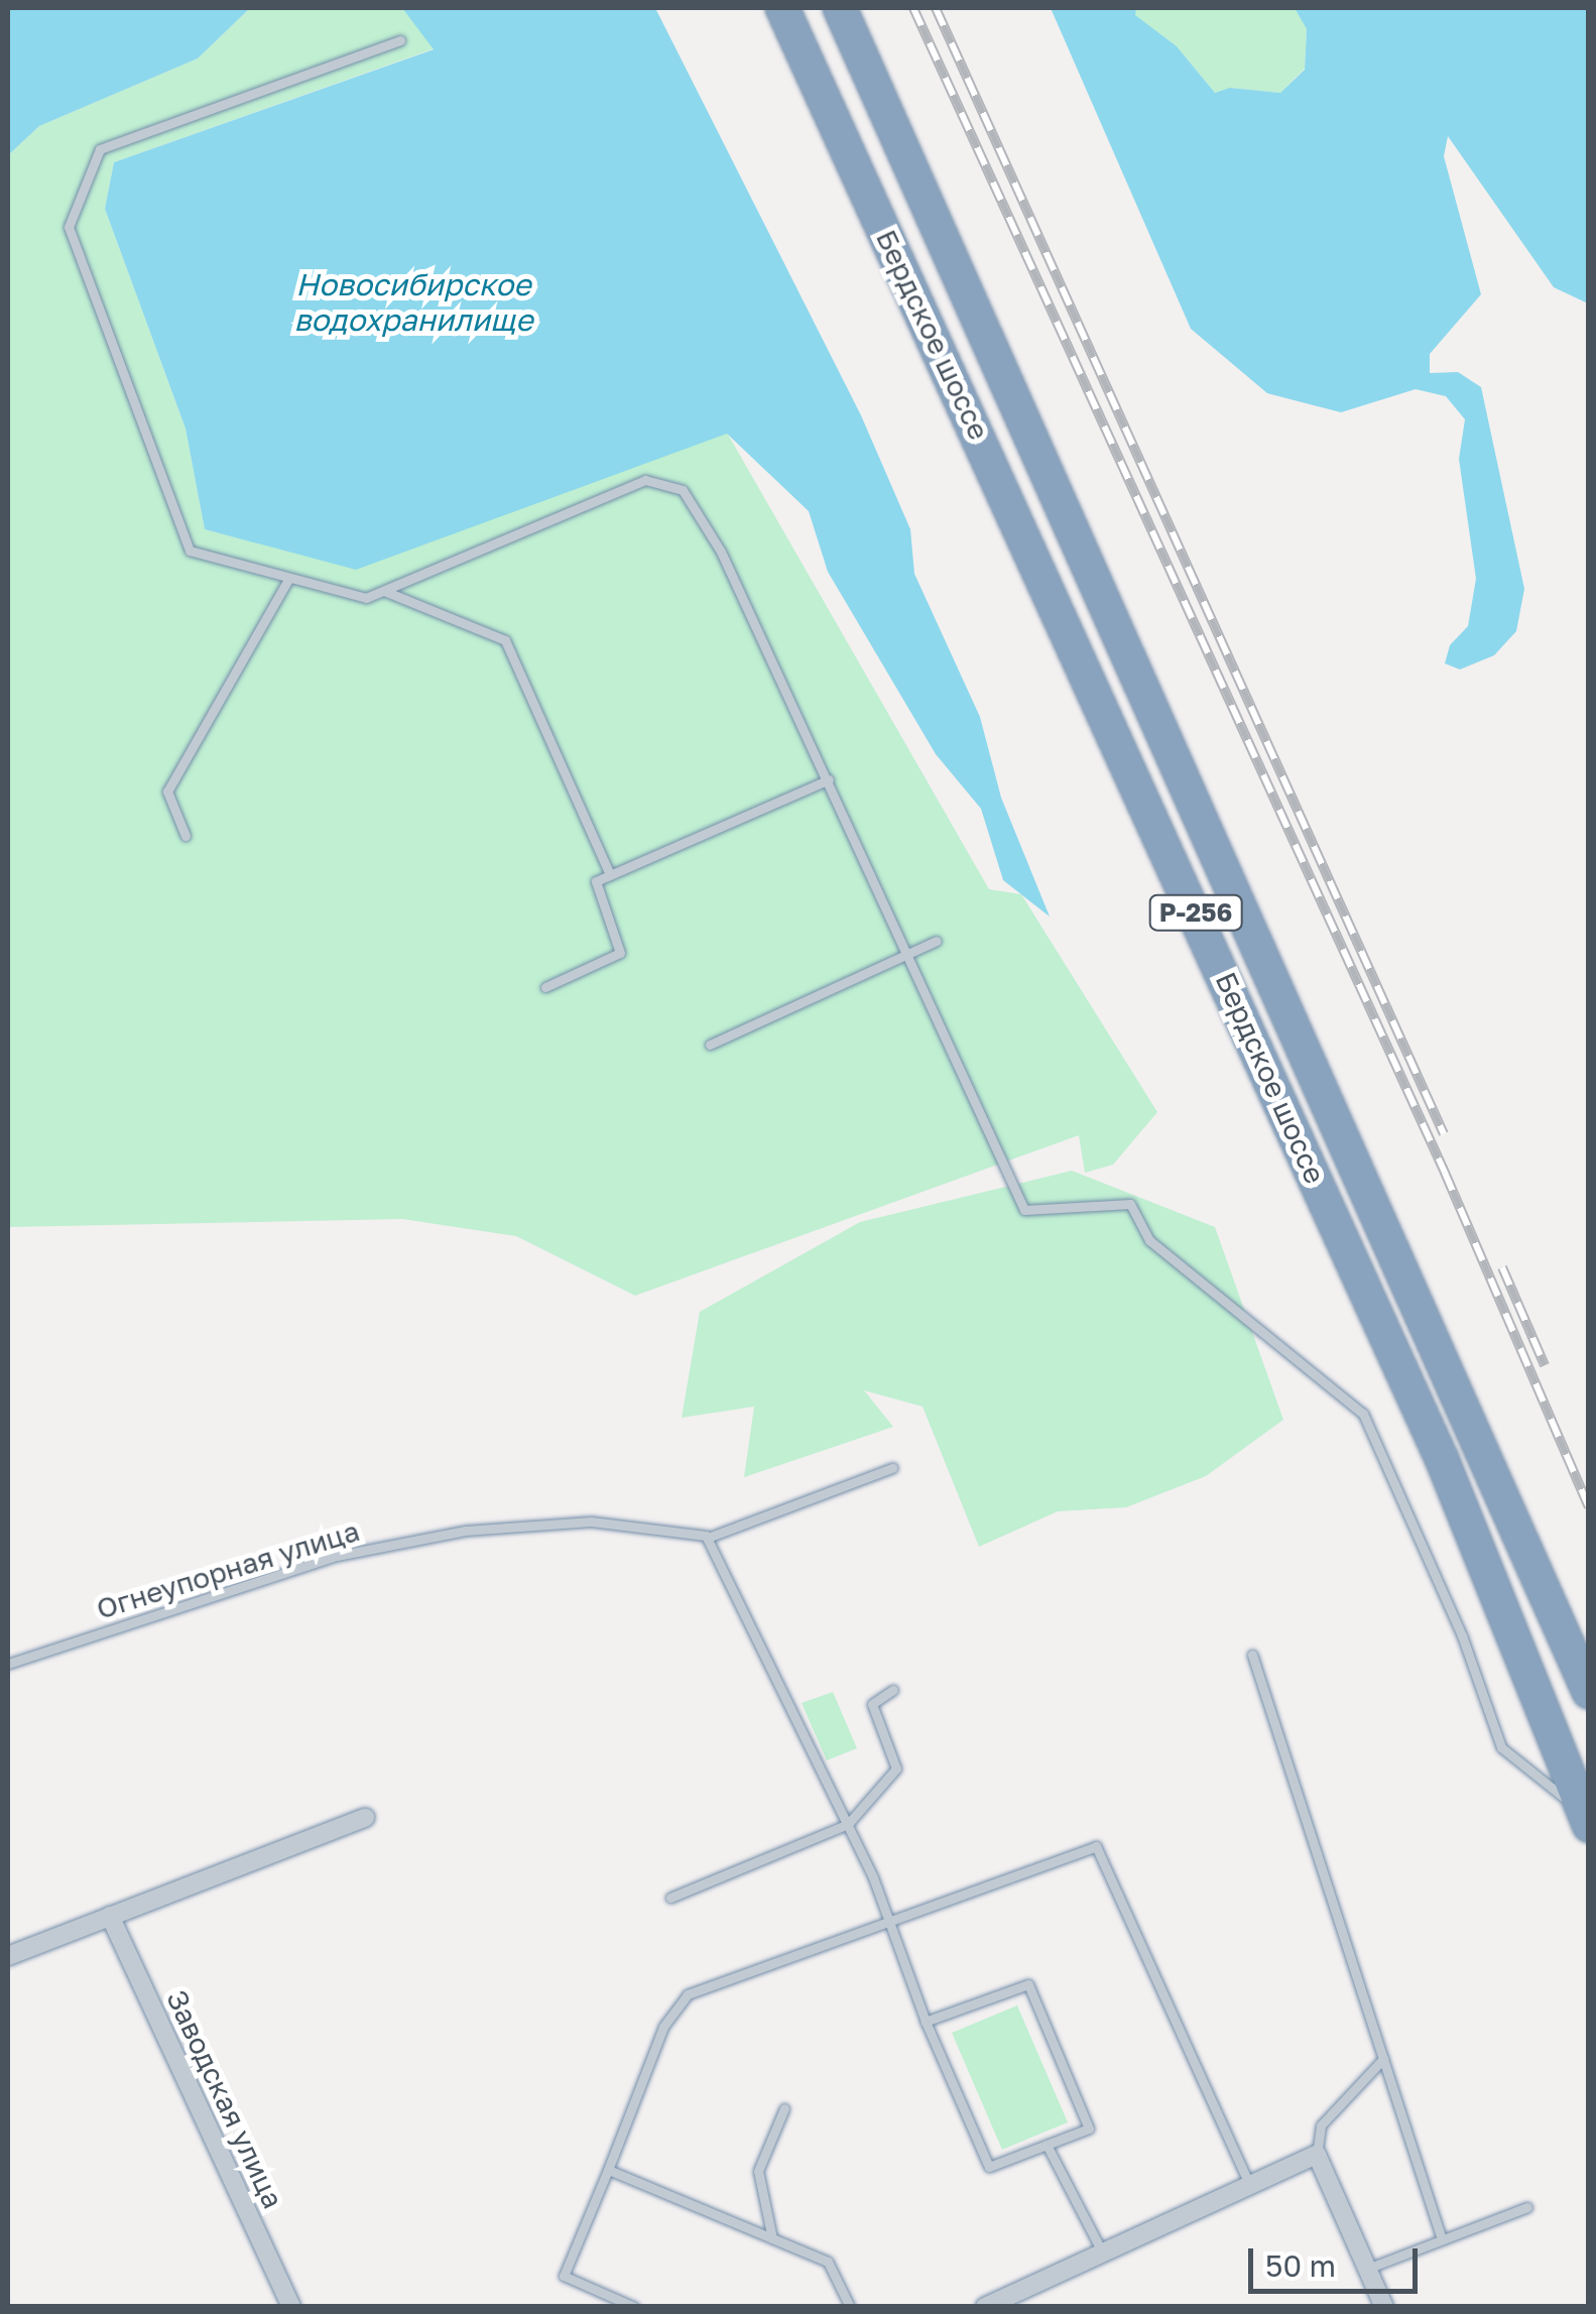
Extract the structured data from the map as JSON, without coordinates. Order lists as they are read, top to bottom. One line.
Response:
{"streets":{"highway":["Бердское шоссе","Р-256"],"street":["Заводская улица"],"lane":["Огнеупорная улица"]},"water":["Новосибирское водохранилище"],"scale_bar":"50 m"}
